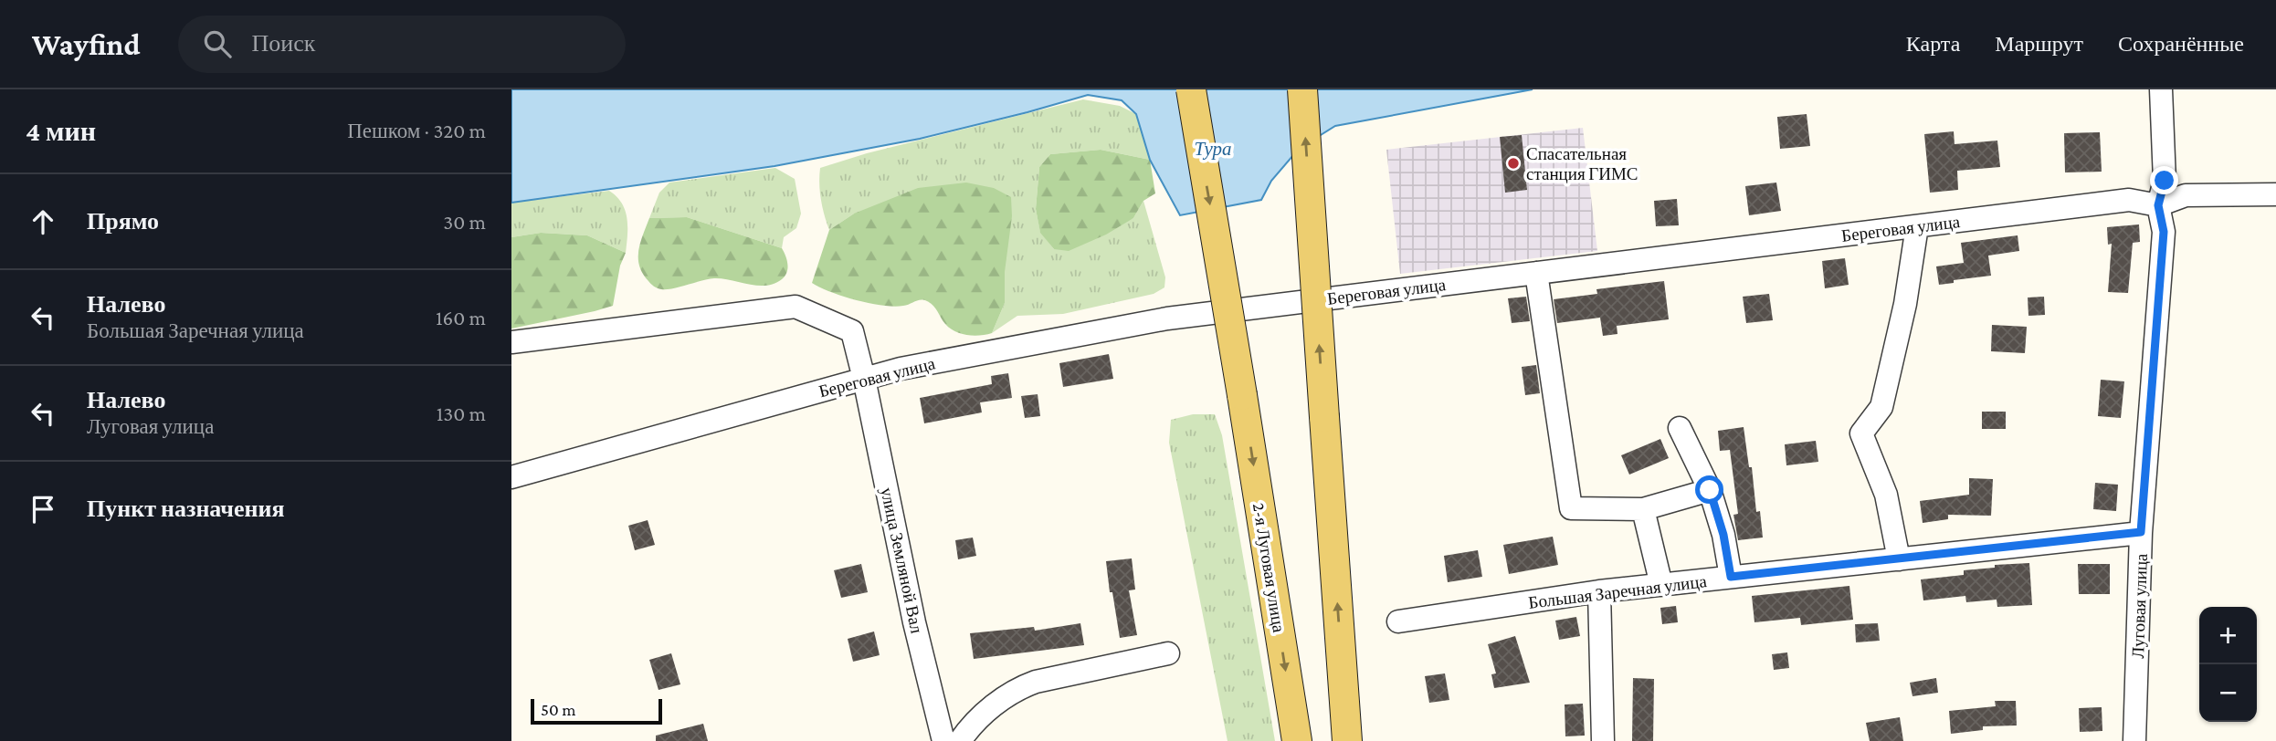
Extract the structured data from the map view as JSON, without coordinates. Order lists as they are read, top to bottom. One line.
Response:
{"streets":{"main road":["2-я Луговая улица"],"street":["Береговая улица","улица Земляной Вал","Большая Заречная улица","Луговая улица"]},"crossings":[["Береговая улица","улица Земляной Вал"],["Береговая улица","Луговая улица"],["Большая Заречная улица","Луговая улица"]],"water":["Тура"],"places":["Спасательная станция ГИМС"],"scale_bar":"50 m","page":{"header":"Wayfind","search":"Поиск","nav":["Карта","Маршрут","Сохранённые"],"heading":["4 мин","Пешком · 320 m"],"list":[["Прямо","30 m"],["Налево","Большая Заречная улица","160 m"],["Налево","Луговая улица","130 m"],"Пункт назначения"],"map_buttons":["+","−"],"scale":"50 m"}}
